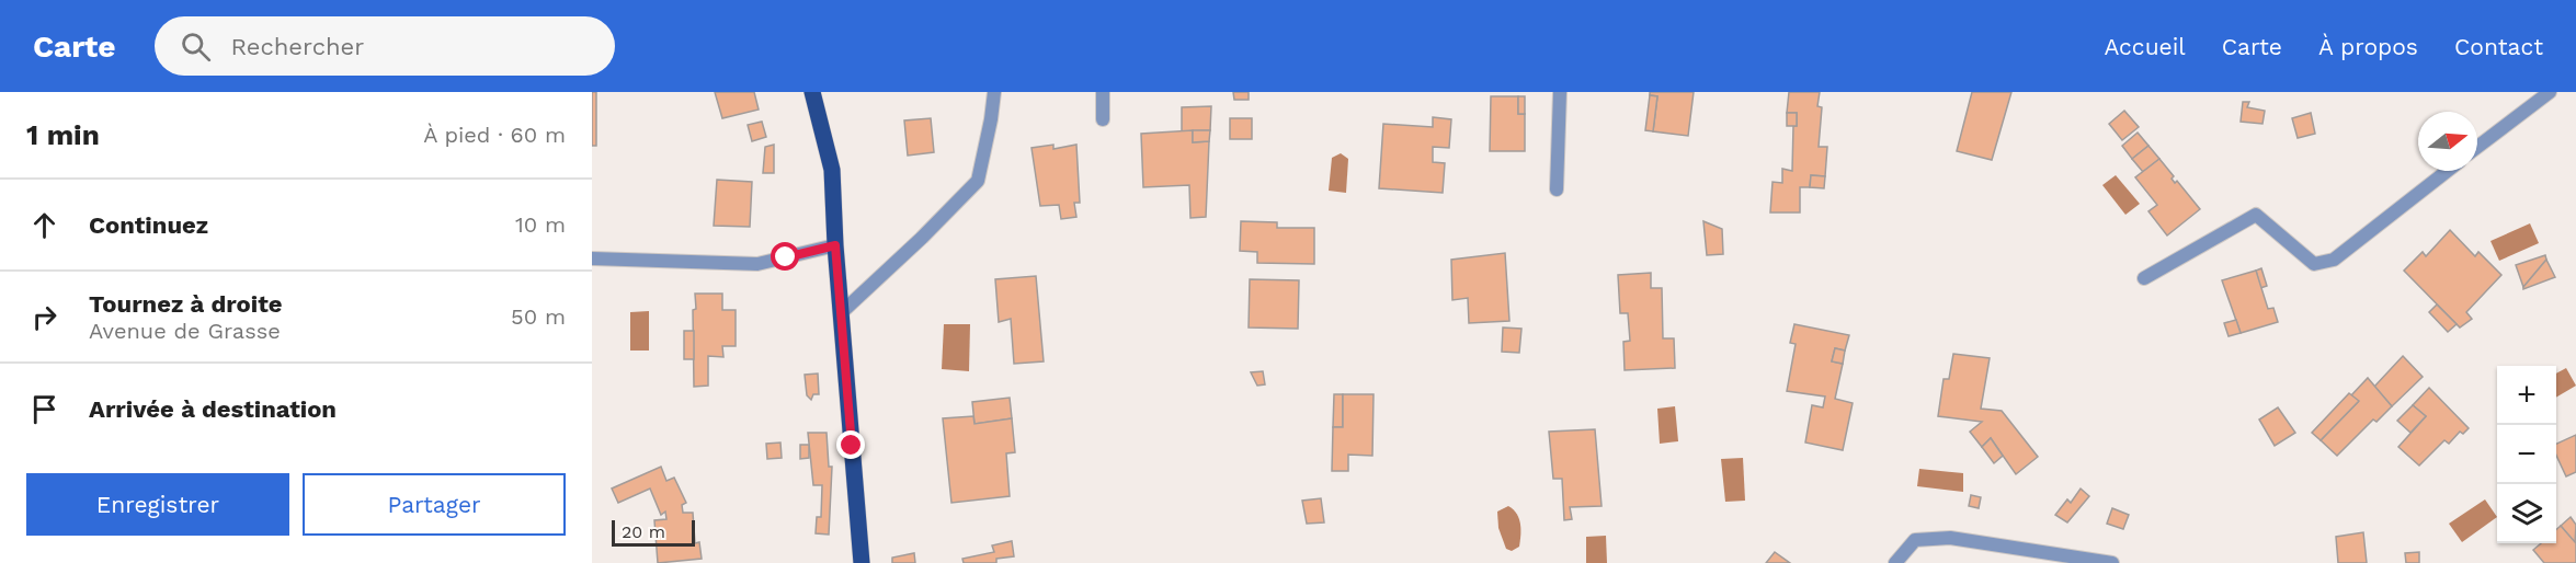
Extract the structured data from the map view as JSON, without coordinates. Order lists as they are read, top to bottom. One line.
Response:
{"scale_bar":"20 m","north":"right","page":{"header":"Carte","search":"Rechercher","nav":["Accueil","Carte","À propos","Contact"],"heading":["1 min","À pied · 60 m"],"list":[["Continuez","10 m"],["Tournez à droite","Avenue de Grasse","50 m"],"Arrivée à destination"],"map_buttons":["+","−"],"buttons":["Enregistrer","Partager"],"scale":"20 m"}}
